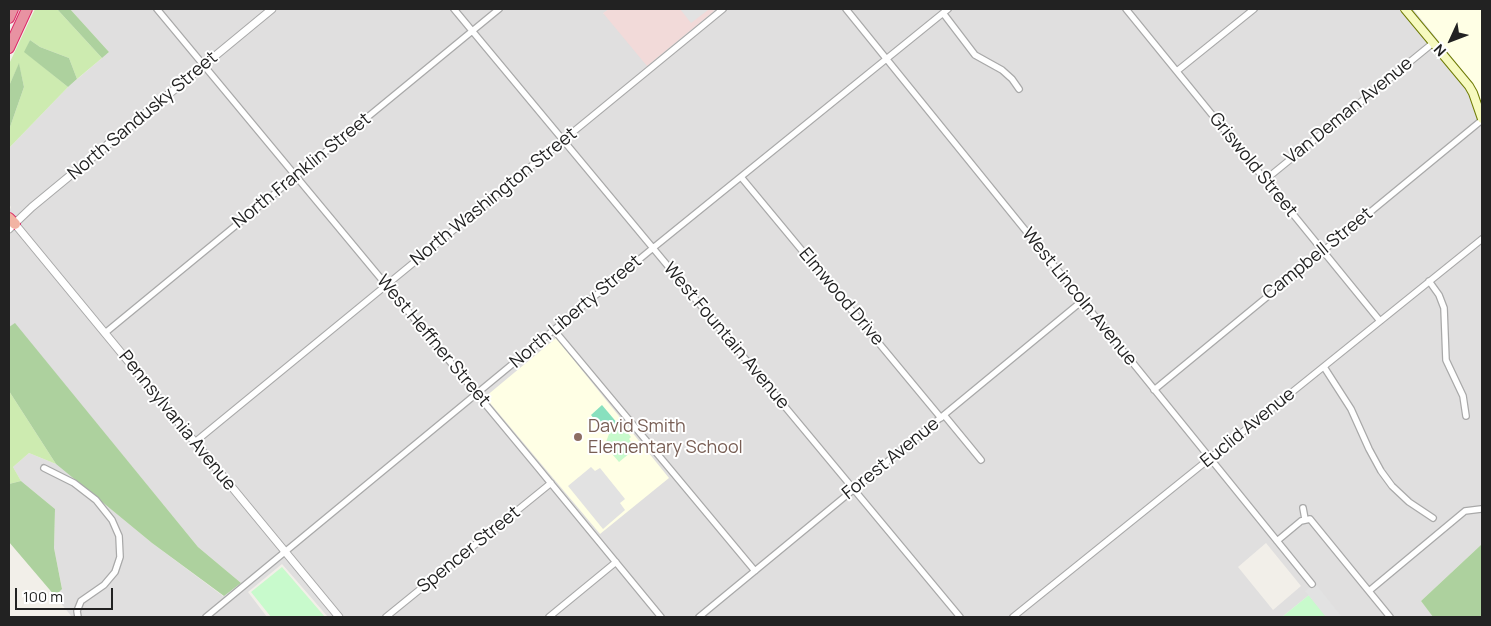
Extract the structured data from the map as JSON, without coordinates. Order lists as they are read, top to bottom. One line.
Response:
{"streets":{"street":["Van Deman Avenue","North Sandusky Street","Griswold Street","North Franklin Street","North Washington Street","Campbell Street","Elmwood Drive","West Lincoln Avenue","North Liberty Street","West Fountain Avenue","West Heffner Street","Pennsylvania Avenue","Euclid Avenue","Forest Avenue","Spencer Street"]},"crossings":[["Van Deman Avenue","Griswold Street"],["North Sandusky Street","West Heffner Street"],["North Sandusky Street","Pennsylvania Avenue"],["Griswold Street","Campbell Street"],["Griswold Street","Euclid Avenue"],["North Franklin Street","West Fountain Avenue"],["North Franklin Street","West Heffner Street"],["North Franklin Street","Pennsylvania Avenue"],["North Washington Street","West Fountain Avenue"],["North Washington Street","West Heffner Street"],["North Washington Street","Pennsylvania Avenue"],["Campbell Street","West Lincoln Avenue"],["Elmwood Drive","North Liberty Street"],["Elmwood Drive","Forest Avenue"],["West Lincoln Avenue","North Liberty Street"],["West Lincoln Avenue","Euclid Avenue"],["West Lincoln Avenue","Forest Avenue"],["North Liberty Street","West Fountain Avenue"],["North Liberty Street","West Heffner Street"],["North Liberty Street","Pennsylvania Avenue"],["West Fountain Avenue","Forest Avenue"],["West Heffner Street","Spencer Street"]],"places":["David Smith Elementary School"],"scale_bar":"100 m","north":"bottom left"}
